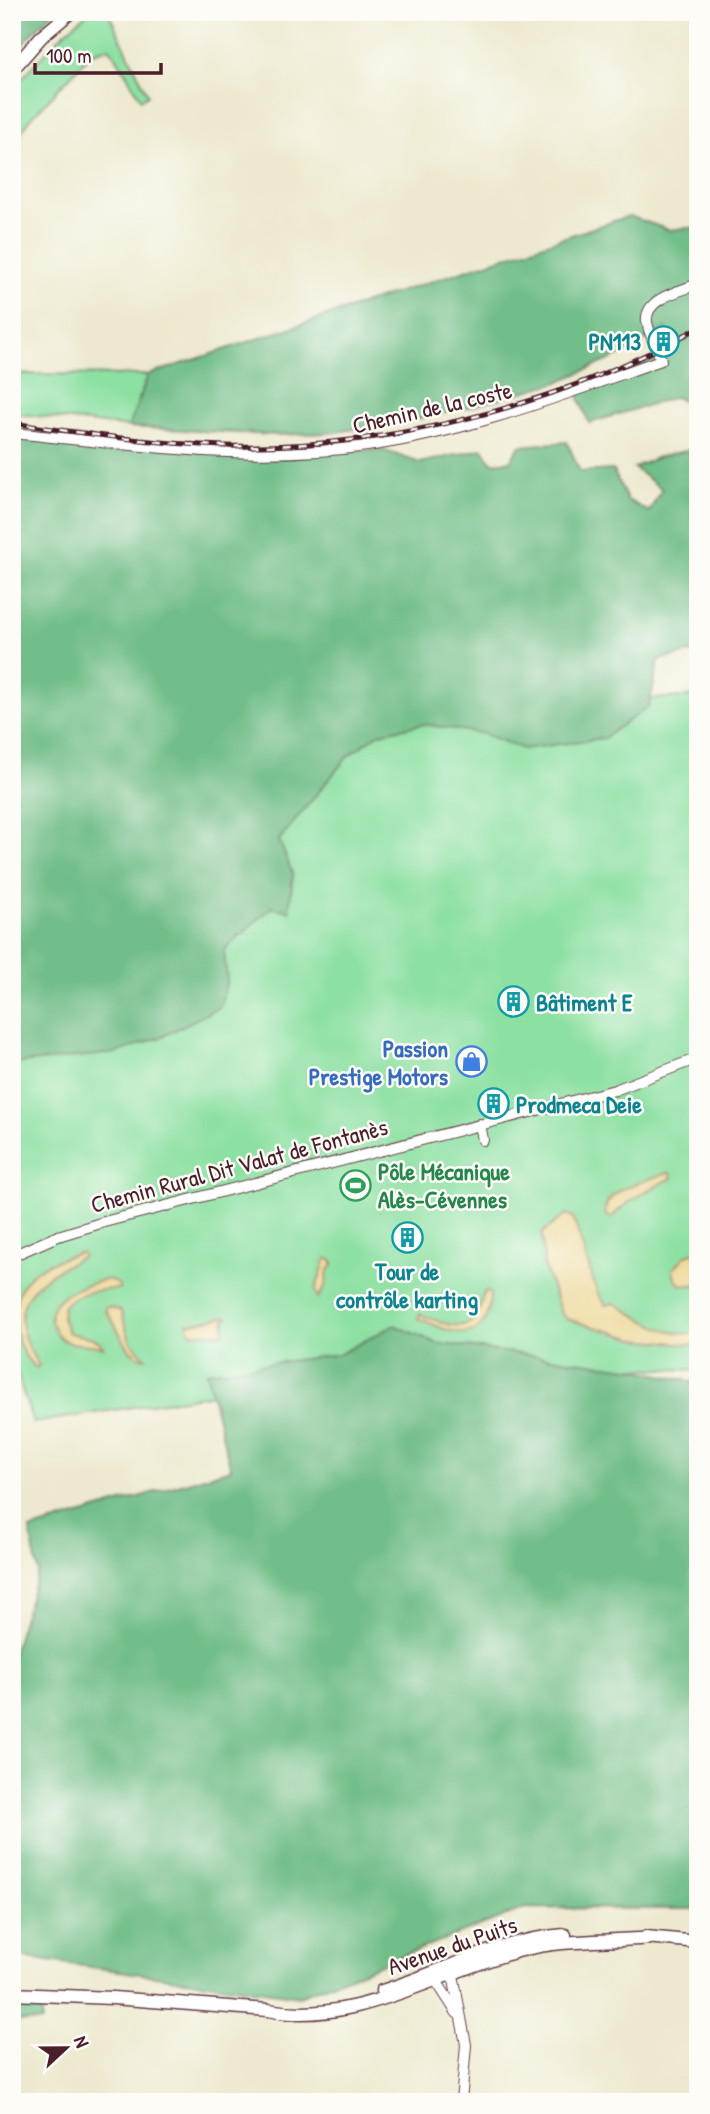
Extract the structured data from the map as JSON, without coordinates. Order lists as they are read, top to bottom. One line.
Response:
{"streets":{"main road":["Avenue du Puits"],"street":["Chemin de la coste","Chemin Rural Dit Valat de Fontanès"]},"places":{"building":["PN113","Bâtiment E","Prodmeca Deie","Tour de contrôle karting"],"shop":["Passion Prestige Motors"],"sports":["Pôle Mécanique Alès-Cévennes"]},"scale_bar":"100 m","north":"right"}
